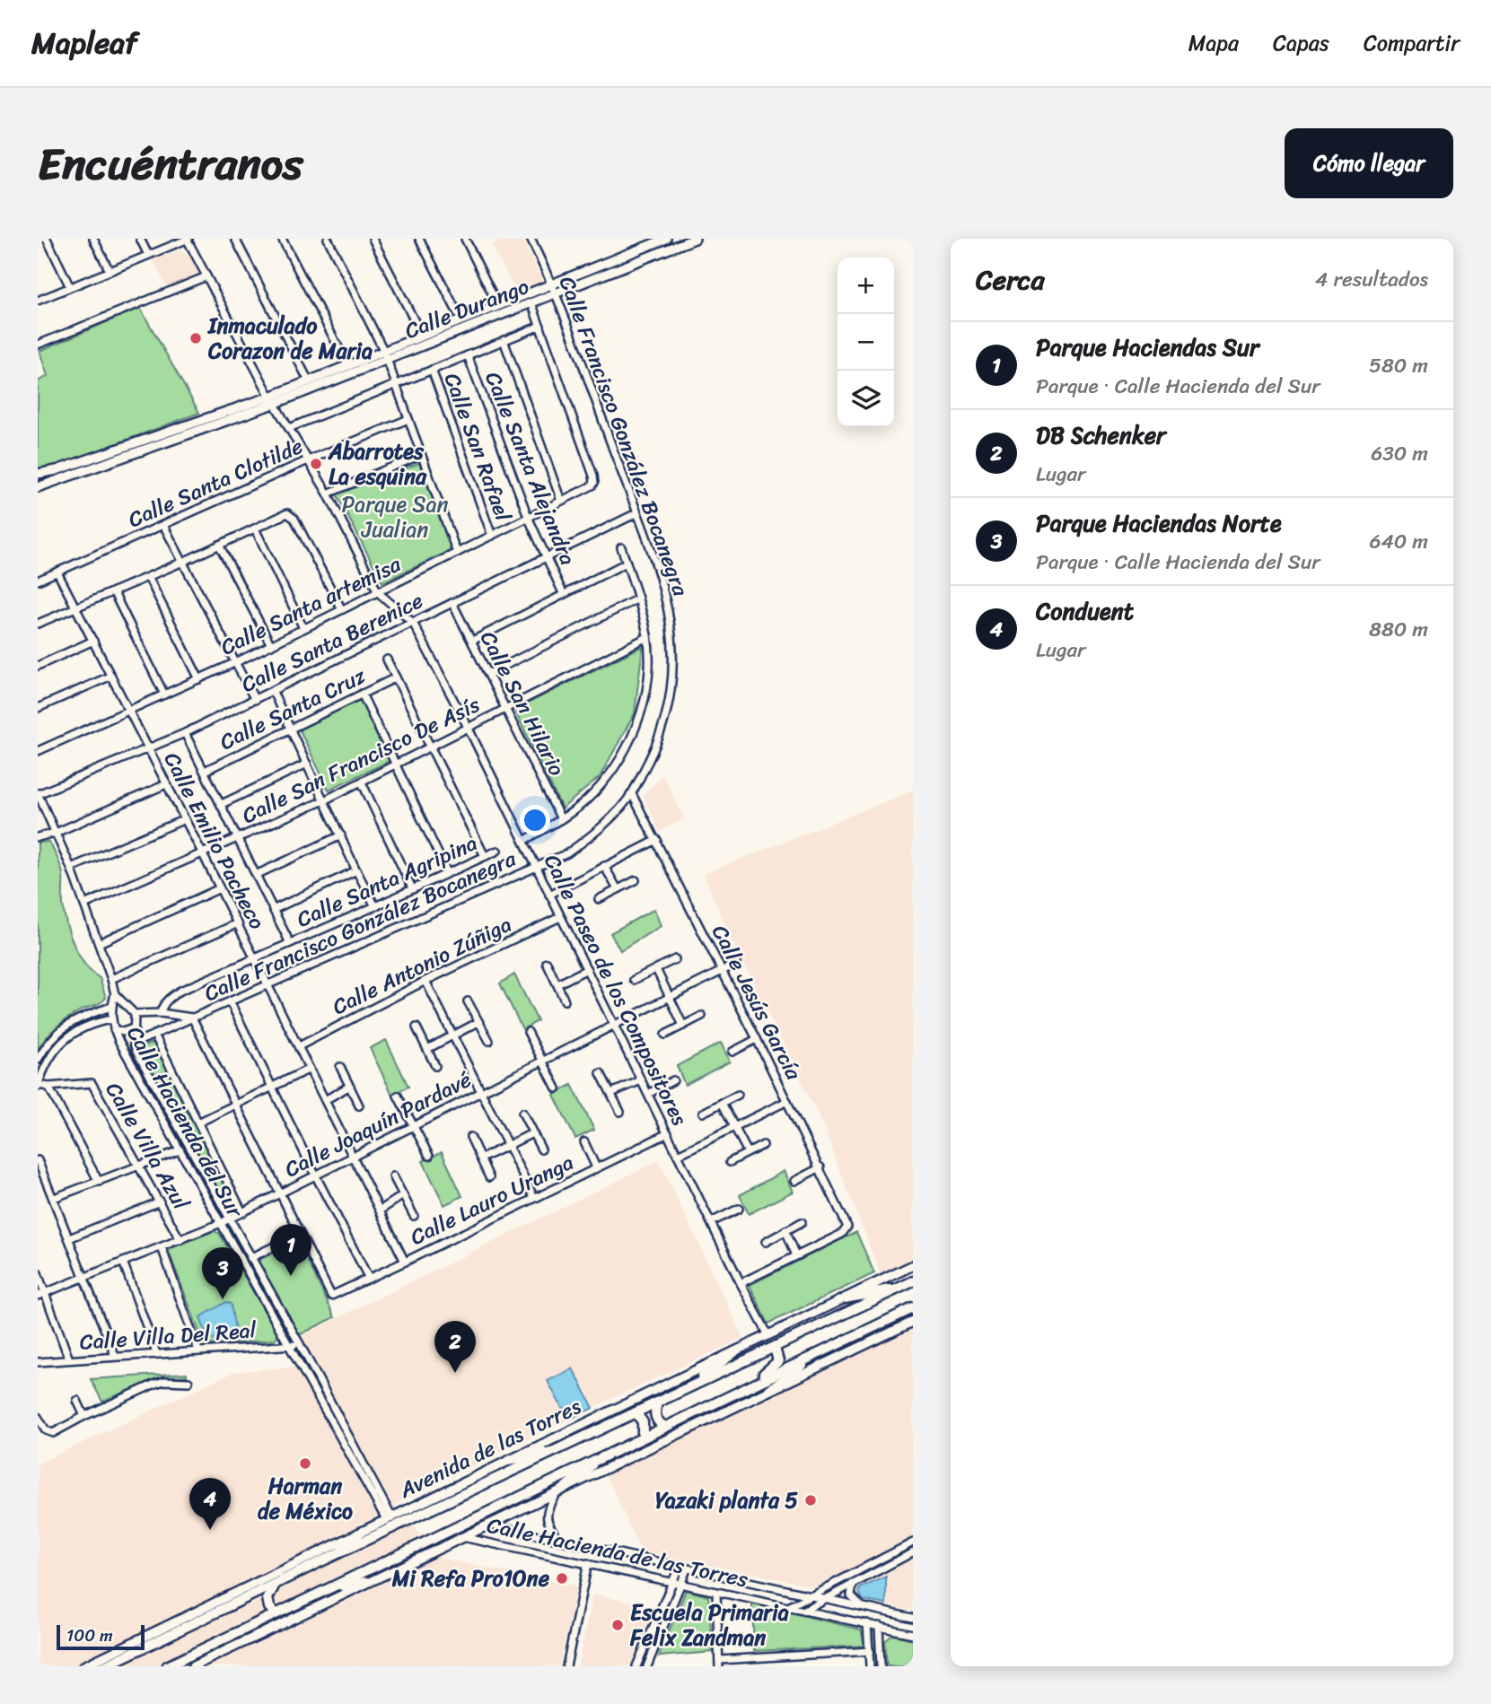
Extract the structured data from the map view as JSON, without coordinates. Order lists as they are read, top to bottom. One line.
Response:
{"streets":{"highway":["Avenida de las Torres"],"main road":["Calle Durango"],"street":["Calle Francisco González Bocanegra","Calle San Rafael","Calle Santa Alejandra","Calle Santa Clotilde","Calle Santa artemisa","Calle Santa Berenice","Calle San Hilario","Calle Santa Cruz","Calle San Francisco De Asís","Calle Emilio Pacheco","Calle Santa Agripina","Calle Antonio Zúñiga","Calle Paseo de los Compositores","Calle Jesús García","Calle Hacienda del Sur","Calle Joaquín Pardavé","Calle Villa Azul","Calle Lauro Uranga","Calle Villa Del Real","Calle Hacienda de las Torres"]},"crossings":[["Calle Durango","Calle Francisco González Bocanegra"],["Calle Durango","Calle Paseo de los Compositores"],["Calle Francisco González Bocanegra","Calle Santa Berenice"],["Calle Francisco González Bocanegra","Calle Emilio Pacheco"],["Calle Francisco González Bocanegra","Calle Paseo de los Compositores"],["Calle Francisco González Bocanegra","Calle Jesús García"],["Calle Francisco González Bocanegra","Calle Hacienda del Sur"],["Calle San Rafael","Calle Santa artemisa"],["Calle Santa Alejandra","Calle Santa artemisa"],["Calle Santa Alejandra","Calle Santa Berenice"],["Calle Santa Clotilde","Calle Emilio Pacheco"],["Calle Santa Clotilde","Calle Paseo de los Compositores"],["Calle Santa artemisa","Calle Emilio Pacheco"],["Calle Santa artemisa","Calle Paseo de los Compositores"],["Calle Santa Berenice","Calle San Hilario"],["Calle Santa Berenice","Calle Emilio Pacheco"],["Calle Santa Berenice","Calle Paseo de los Compositores"],["Calle San Hilario","Calle San Francisco De Asís"],["Calle San Francisco De Asís","Calle Emilio Pacheco"],["Calle San Francisco De Asís","Calle Paseo de los Compositores"],["Calle Emilio Pacheco","Calle Santa Agripina"],["Calle Emilio Pacheco","Calle Antonio Zúñiga"],["Calle Emilio Pacheco","Calle Joaquín Pardavé"],["Calle Emilio Pacheco","Calle Lauro Uranga"],["Calle Antonio Zúñiga","Calle Paseo de los Compositores"],["Calle Paseo de los Compositores","Calle Joaquín Pardavé"],["Calle Paseo de los Compositores","Calle Lauro Uranga"],["Calle Paseo de los Compositores","Avenida de las Torres"],["Calle Jesús García","Calle Joaquín Pardavé"],["Calle Hacienda del Sur","Calle Joaquín Pardavé"],["Calle Hacienda del Sur","Calle Villa Del Real"],["Calle Hacienda del Sur","Avenida de las Torres"],["Calle Joaquín Pardavé","Calle Villa Azul"]],"parks":["Parque San Jualian"],"places":["Inmaculado Corazon de Maria","Abarrotes La esquina","Harman de México","Yazaki planta 5","Mi Refa Pro1One","Escuela Primaria Felix Zandman"],"scale_bar":"100 m","page":{"header":"Mapleaf","nav":["Mapa","Capas","Compartir"],"title":"Encuéntranos","buttons":"Cómo llegar","heading":["Cerca","4 resultados"],"map_buttons":["+","−"],"list":[{"mark":"1","name":"Parque Haciendas Sur","note":"Parque · Calle Hacienda del Sur","value":"580 m"},{"mark":"2","name":"DB Schenker","note":"Lugar","value":"630 m"},{"mark":"3","name":"Parque Haciendas Norte","note":"Parque · Calle Hacienda del Sur","value":"640 m"},{"mark":"4","name":"Conduent","note":"Lugar","value":"880 m"}],"pins":["1","3","2","4"],"scale":"100 m"}}
